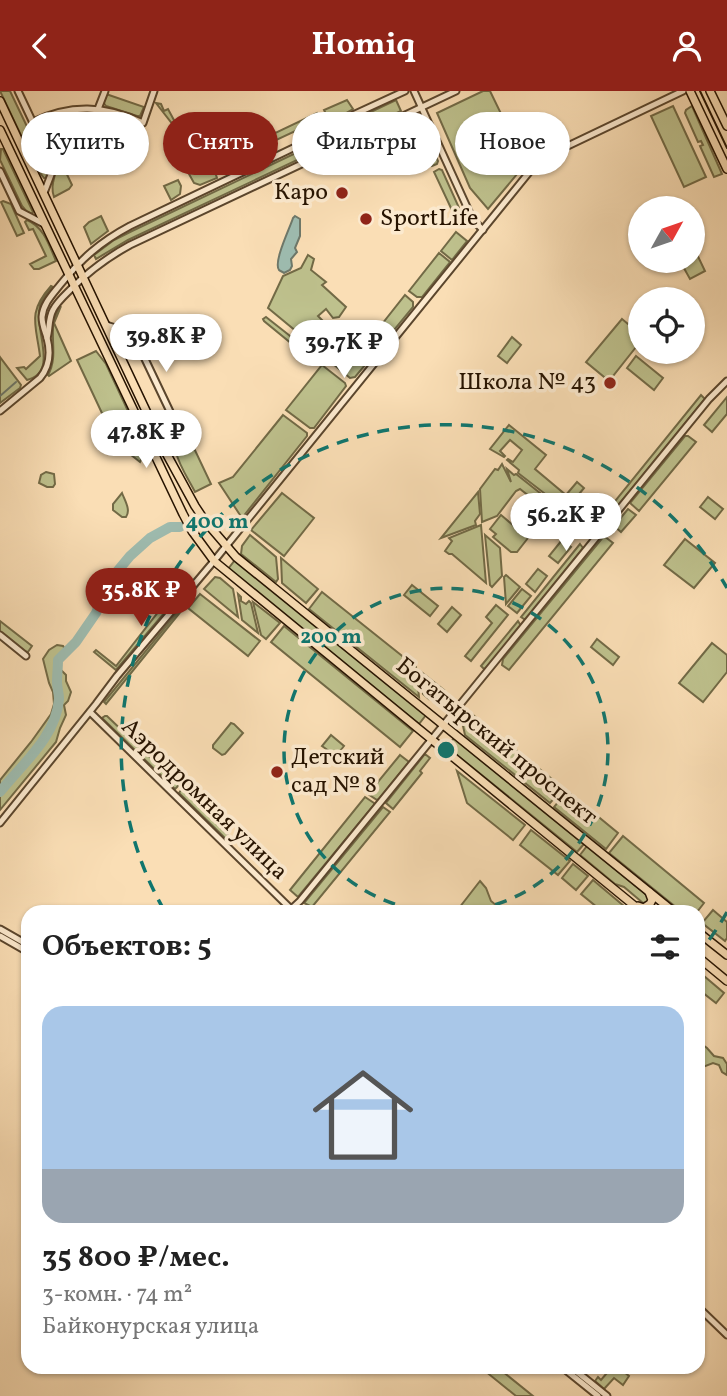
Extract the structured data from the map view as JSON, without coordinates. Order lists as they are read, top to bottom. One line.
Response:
{"streets":{"main road":["Богатырский проспект"],"street":["Аэродромная улица"]},"places":["Каро","SportLife","Школа № 43","Детский сад № 8"],"north":"top right","page":{"header":"Homiq","chip":["Купить","Снять","Фильтры","Новое"],"price":["39.8K ₽","39.7K ₽","47.8K ₽","56.2K ₽","35.8K ₽"],"heading":"Объектов: 5","list":[{"name":"35 800 ₽/мес.","note":"3-комн. · 74 m² · Байконурская улица"}]},"rings":["400 m","200 m"]}
